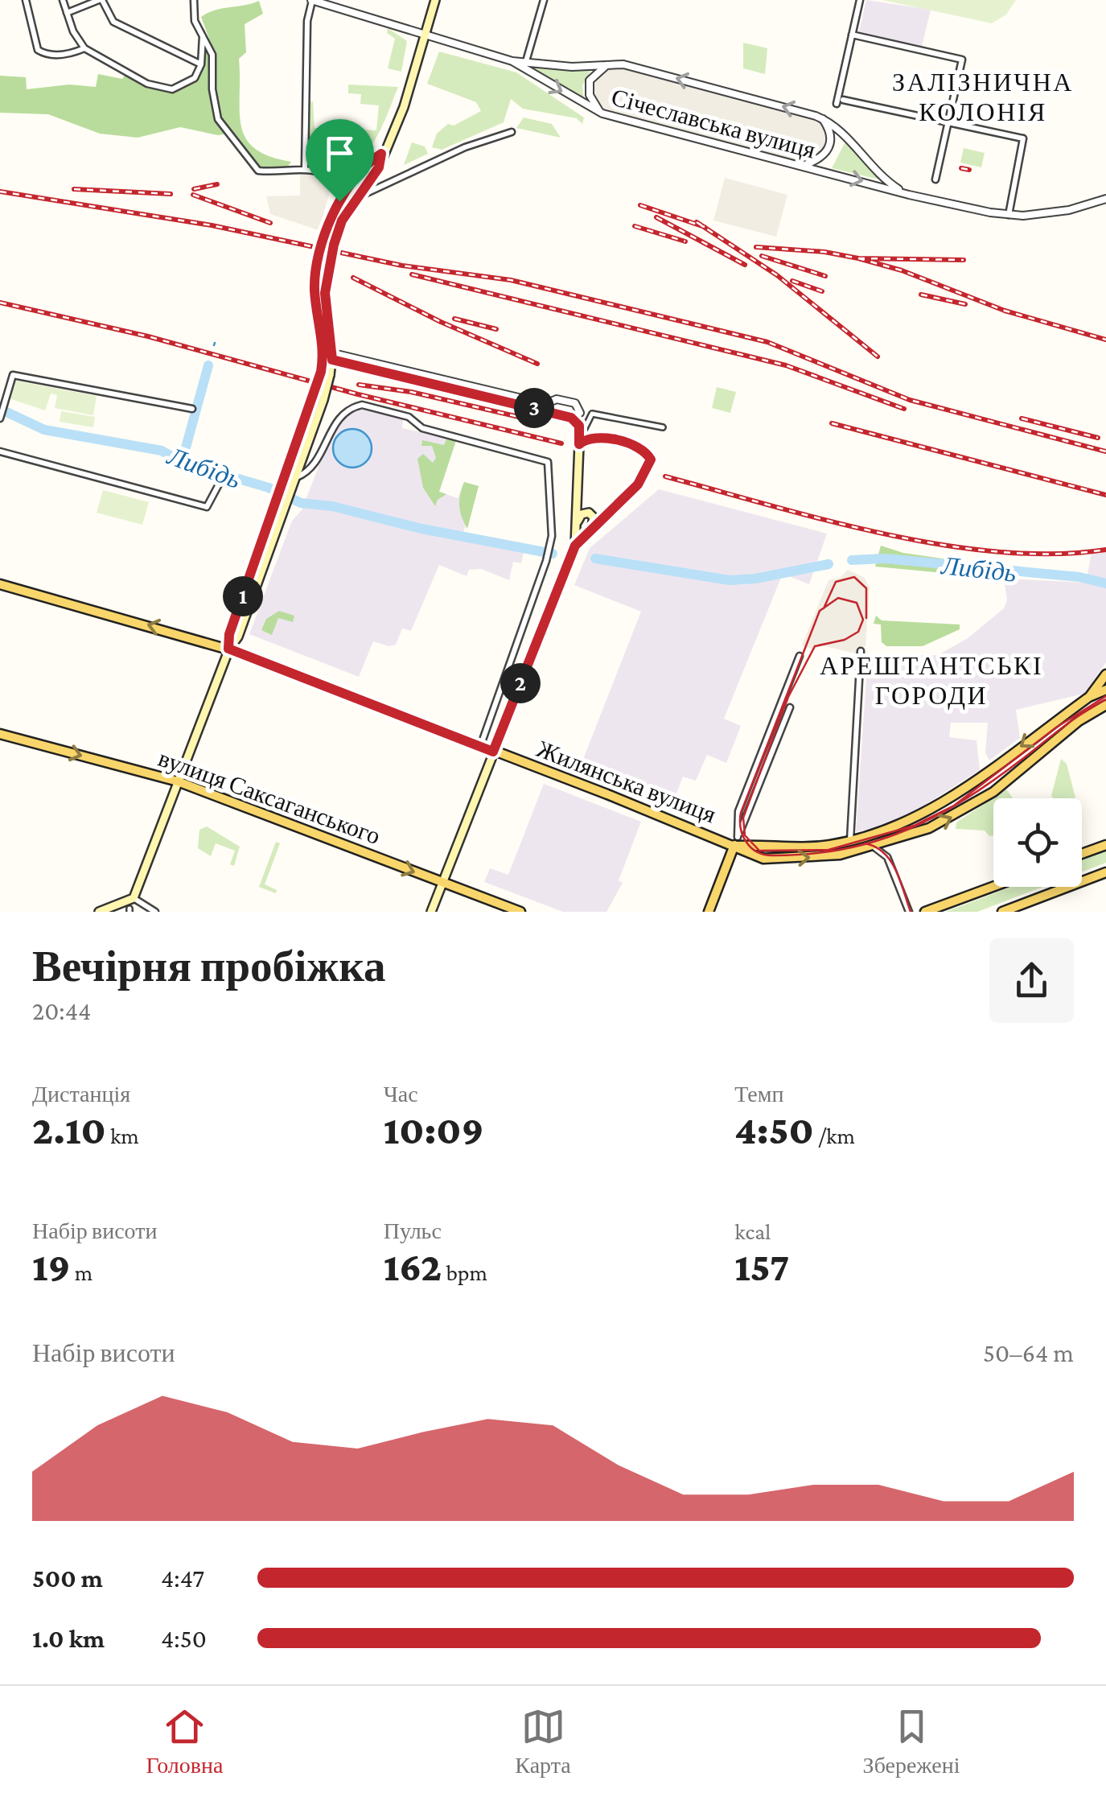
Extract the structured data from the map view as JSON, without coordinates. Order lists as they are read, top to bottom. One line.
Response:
{"streets":{"main road":["Жилянська вулиця","вулиця Саксаганського"],"street":["Січеславська вулиця"]},"one_way":["вулиця Саксаганського"],"districts":["ЗАЛІЗНИЧНА КОЛОНІЯ","АРЕШТАНТСЬКІ ГОРОДИ"],"water":["Либідь"],"page":{"pins":["3","1","2"],"heading":["Вечірня пробіжка","20:44"],"stats":[["Дистанція","2.10 km"],["Час","10:09"],["Темп","4:50 /km"],["Набір висоти","19 m"],["Пульс","162 bpm"],["kcal","157"]],"chart":["Набір висоти","50–64 m"],"list":[{"name":"500 m","note":"4:47"},{"name":"1.0 km","note":"4:50"}],"tabs":["Головна","Карта","Збережені"]}}
